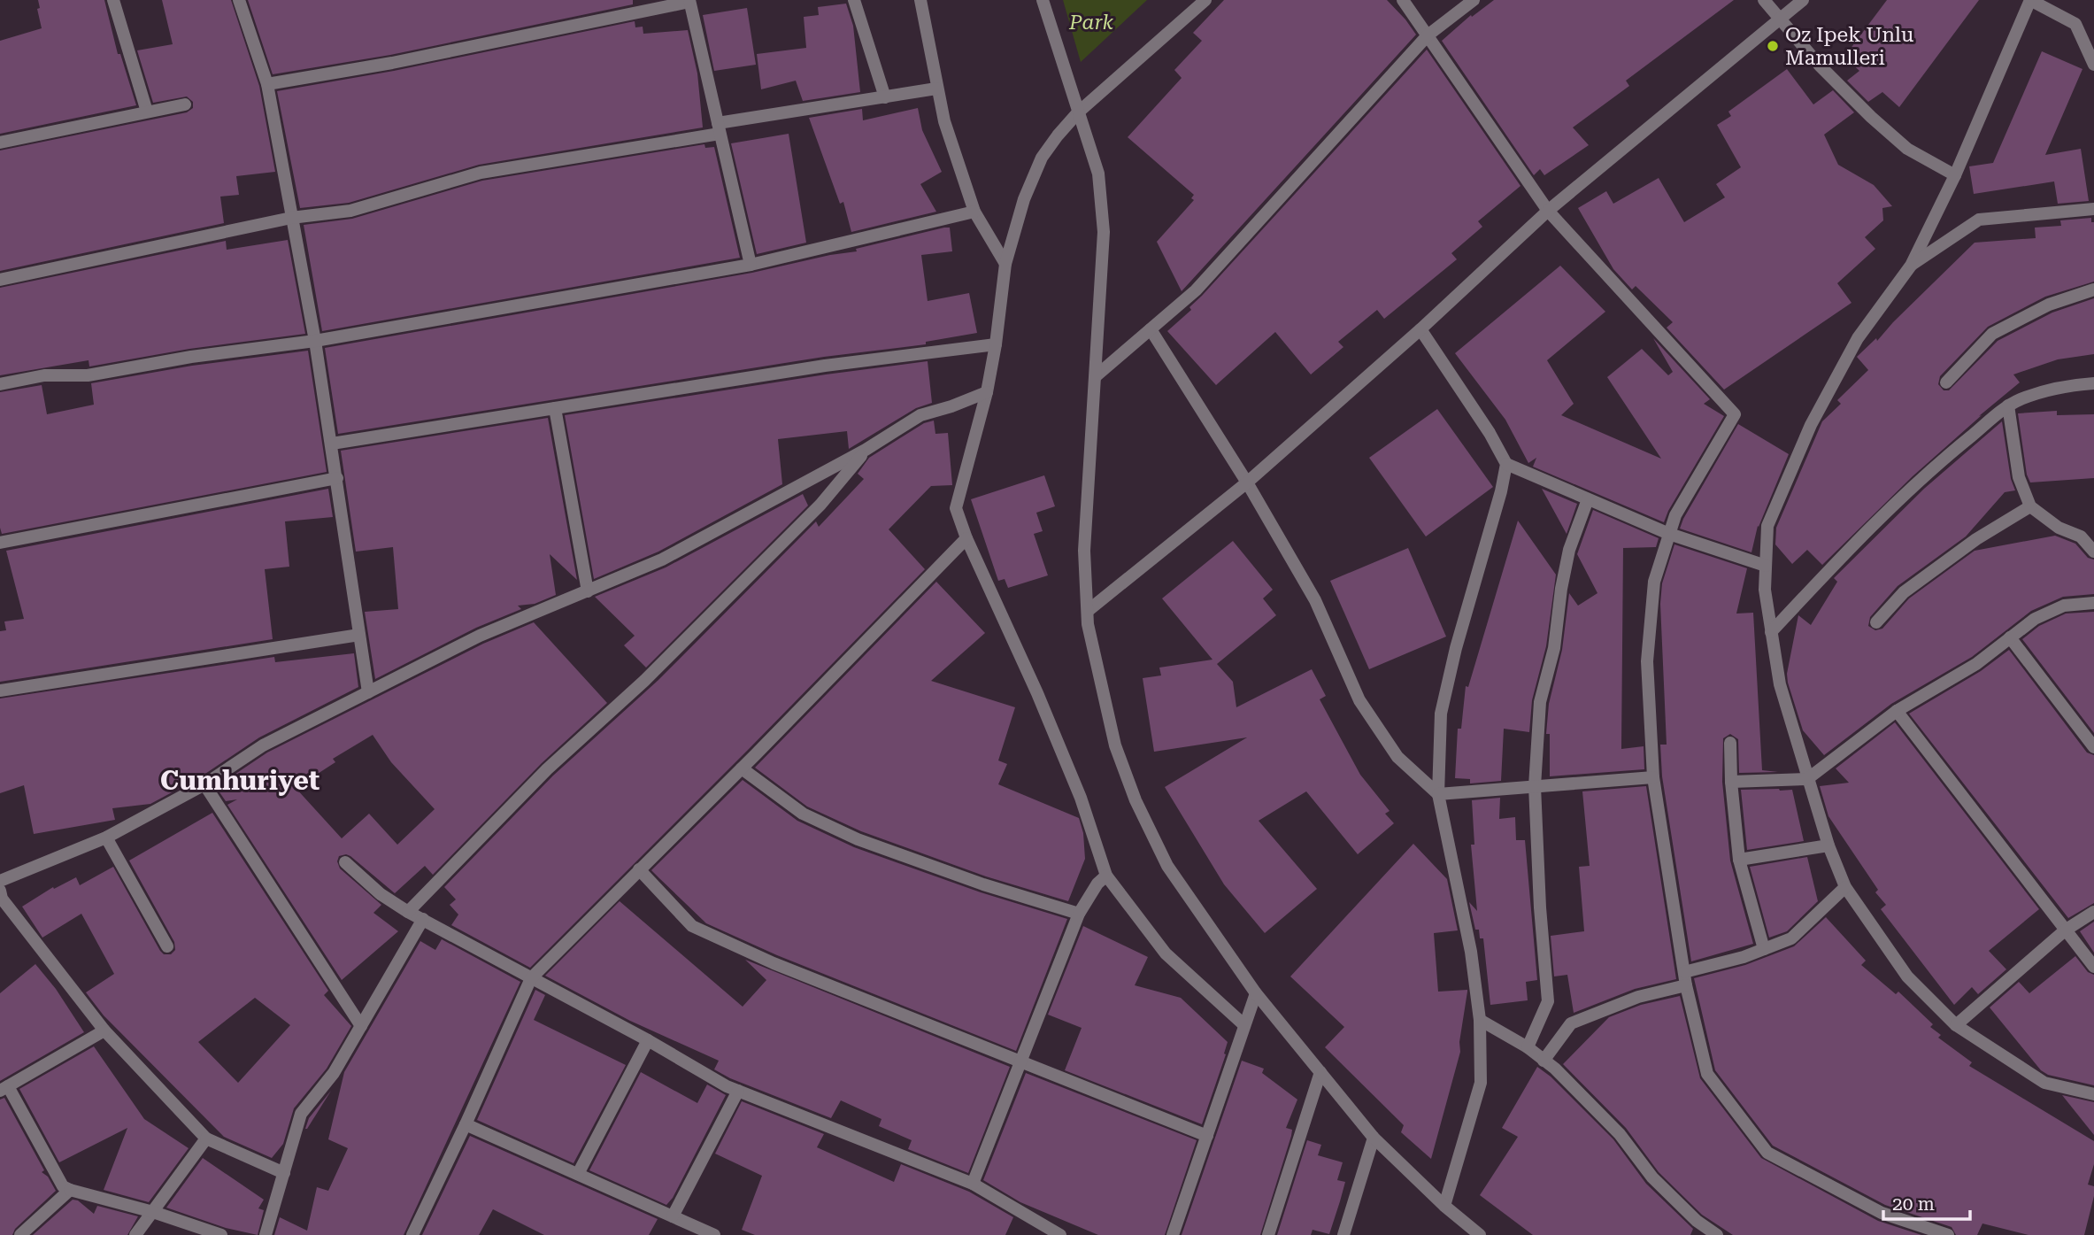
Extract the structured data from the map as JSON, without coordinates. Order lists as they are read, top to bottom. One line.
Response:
{"districts":["Cumhuriyet"],"parks":["Park"],"places":["Oz Ipek Unlu Mamulleri"],"scale_bar":"20 m"}
